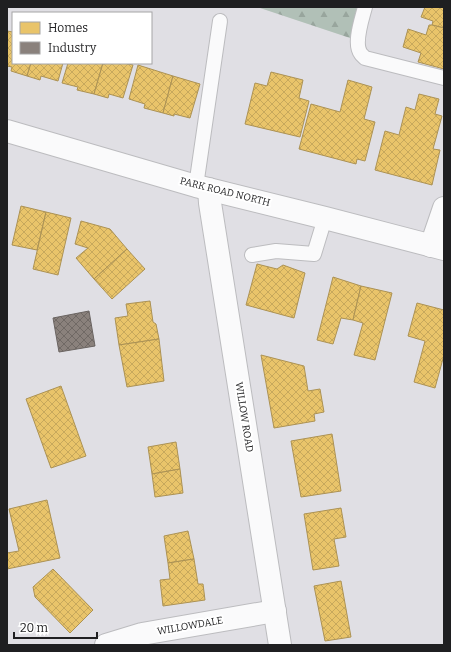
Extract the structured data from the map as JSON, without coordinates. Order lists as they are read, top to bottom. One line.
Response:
{"streets":{"street":["PARK ROAD NORTH","WILLOW ROAD","WILLOWDALE"]},"crossings":[["PARK ROAD NORTH","WILLOW ROAD"],["WILLOW ROAD","WILLOWDALE"]],"legend":["Homes","Industry"],"scale_bar":"20 m"}
